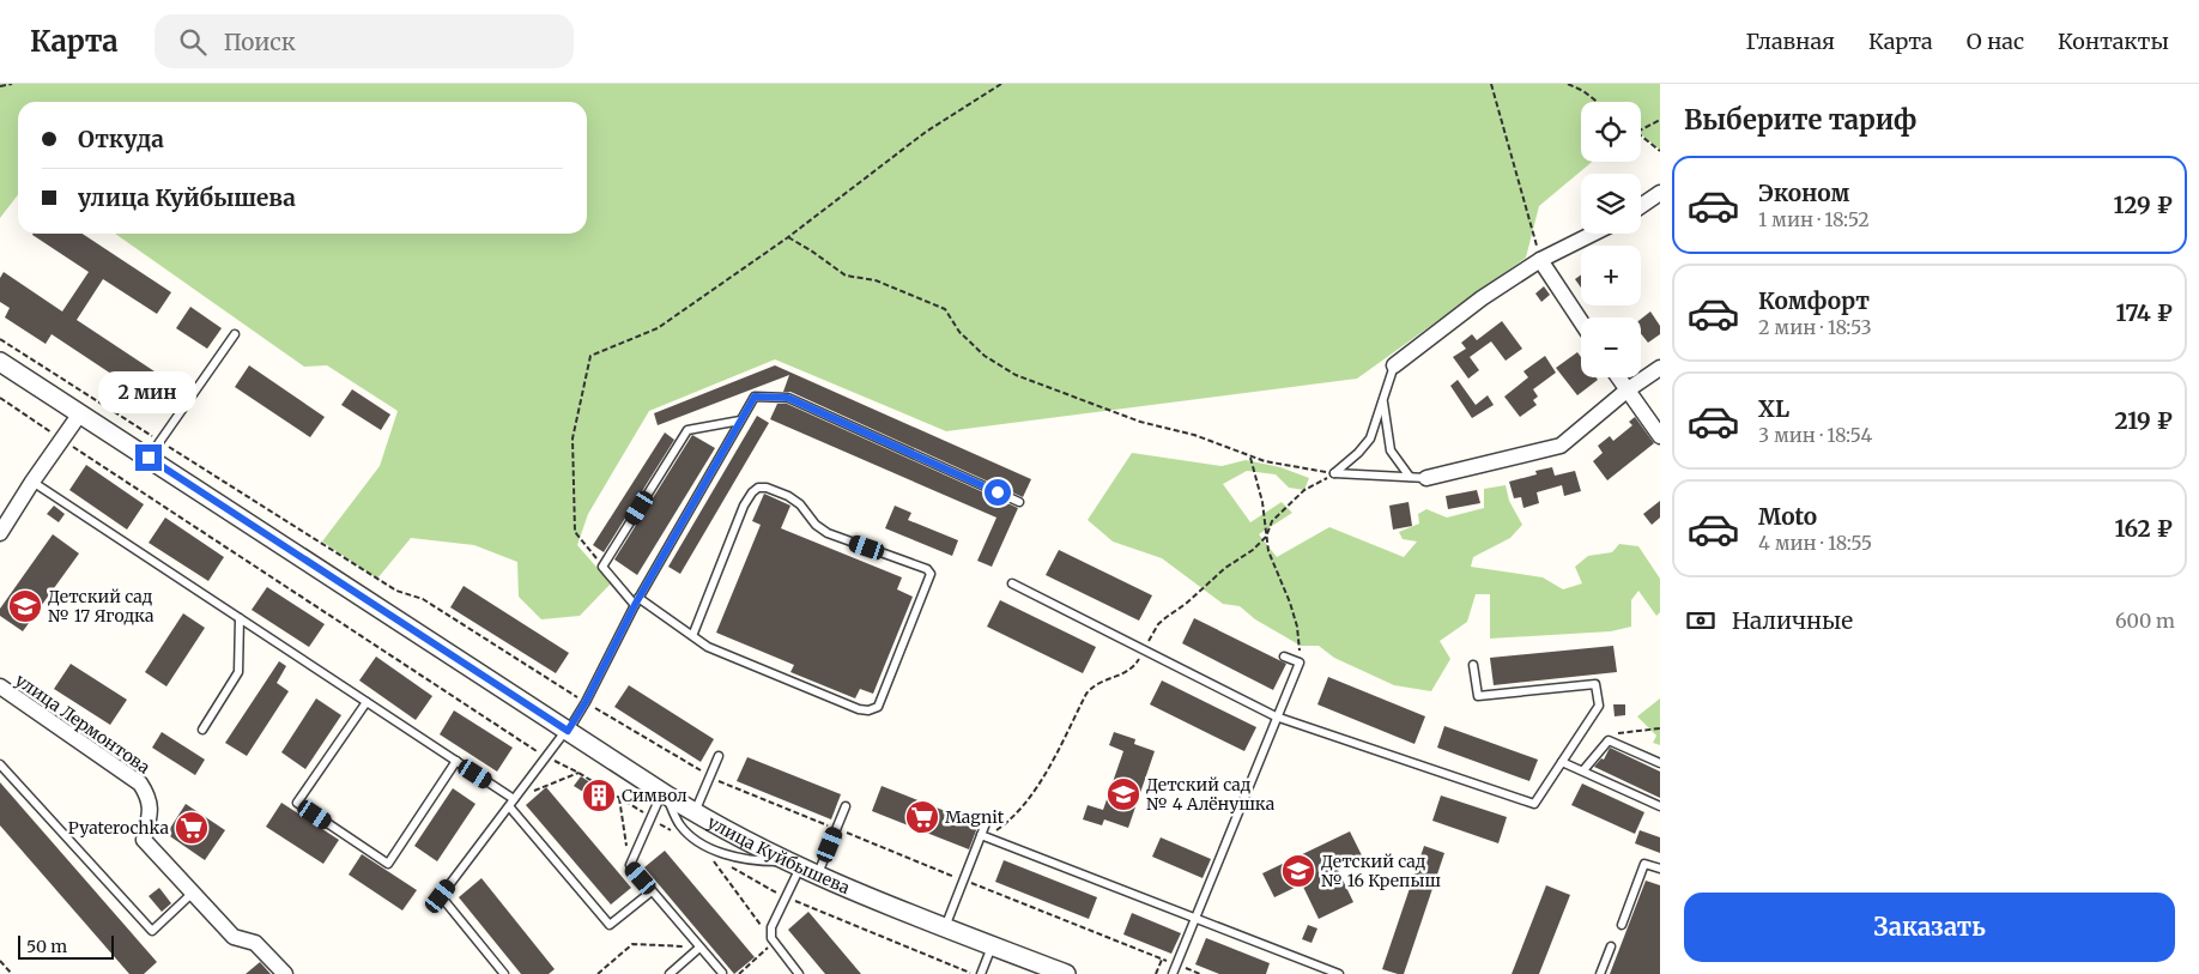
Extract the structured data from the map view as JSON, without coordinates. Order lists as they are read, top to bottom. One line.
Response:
{"streets":{"street":["улица Лермонтова","улица Куйбышева"]},"places":{"school or university":["Детский сад № 17 Ягодка","Детский сад № 4 Алёнушка","Детский сад № 16 Крепыш"],"building":["Символ"],"supermarket":["Magnit","Pyaterochka"]},"scale_bar":"50 m","page":{"header":"Карта","search":"Поиск","nav":["Главная","Карта","О нас","Контакты"],"heading":"Выберите тариф","map_buttons":["+","−"],"banner":["Откуда","улица Куйбышева"],"list":[{"name":"Эконом","note":"1 мин · 18:52","value":"129 ₽"},{"name":"Комфорт","note":"2 мин · 18:53","value":"174 ₽"},{"name":"XL","note":"3 мин · 18:54","value":"219 ₽"},{"name":"Moto","note":"4 мин · 18:55","value":"162 ₽"}],"bubble":"2 мин","pay":["Наличные","600 m"],"buttons":"Заказать","scale":"50 m"}}
